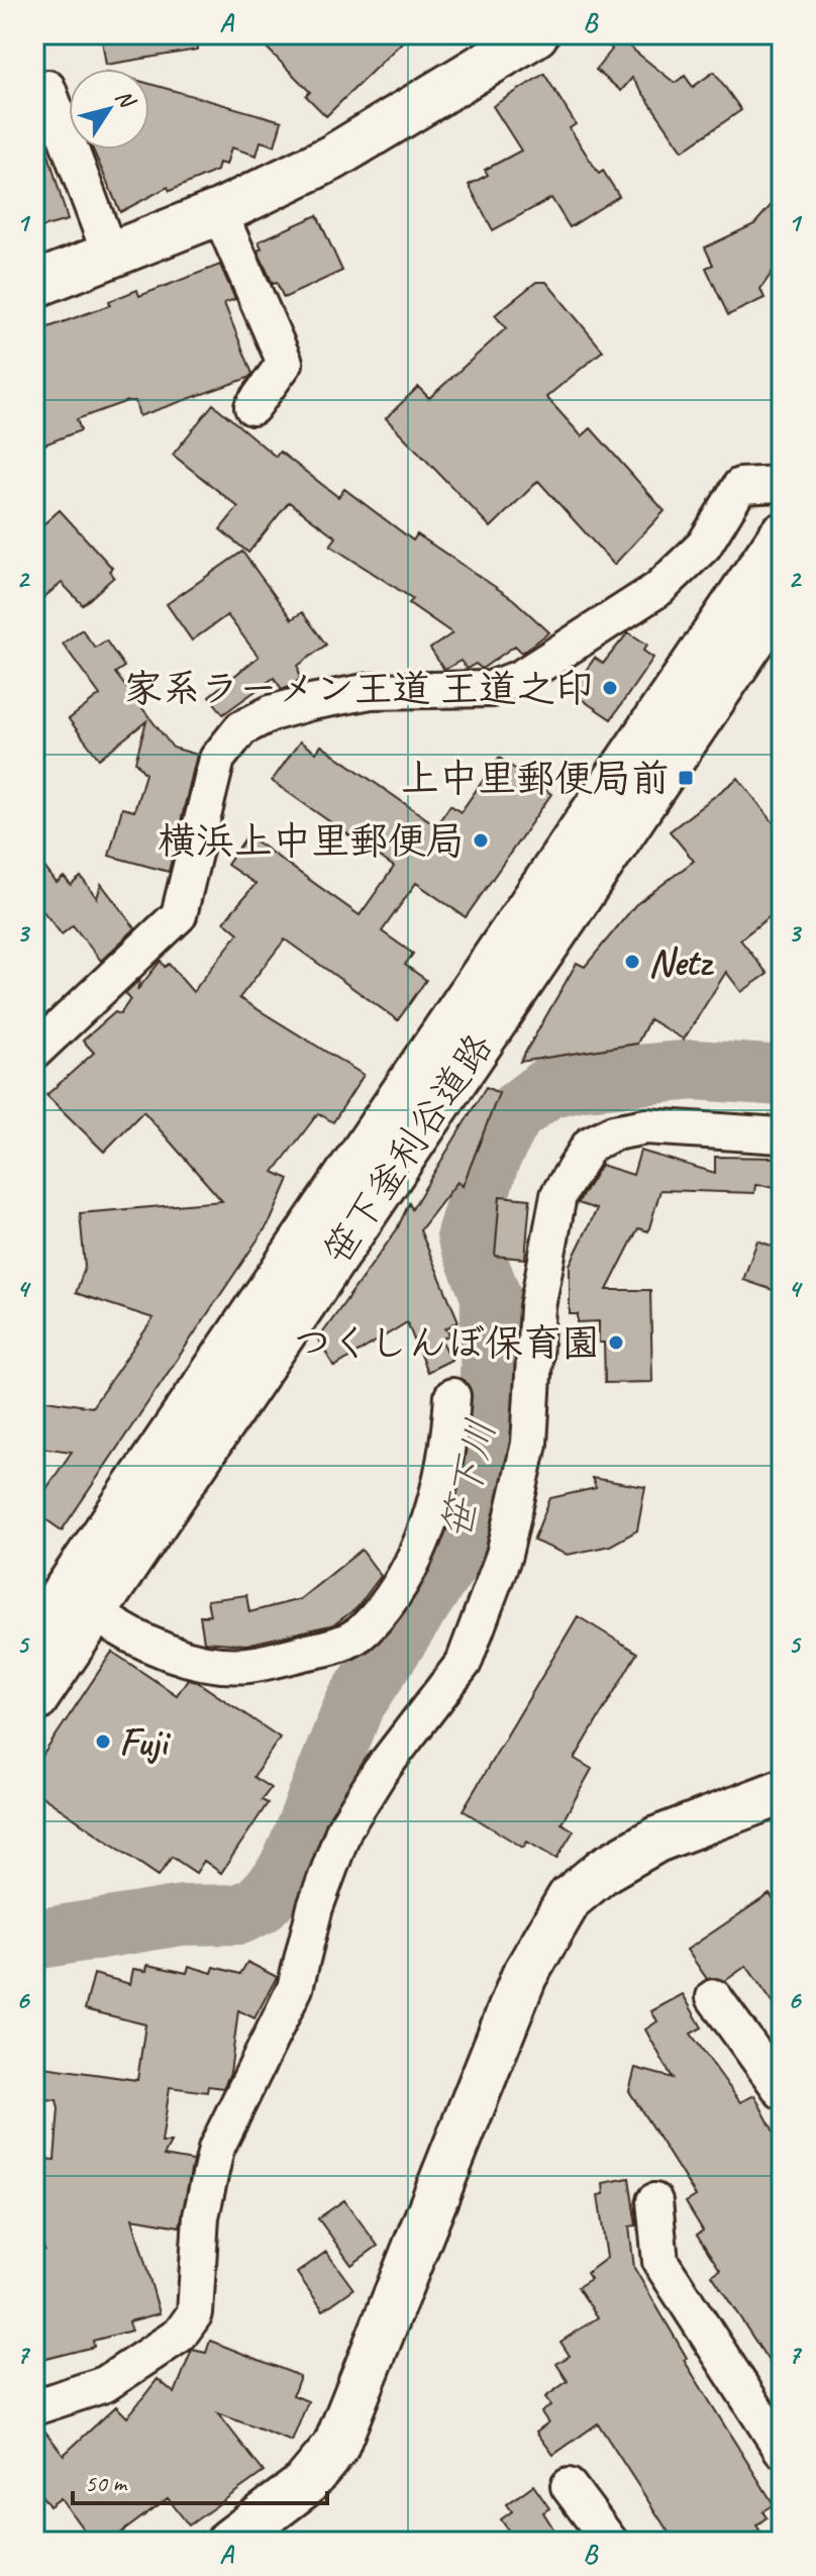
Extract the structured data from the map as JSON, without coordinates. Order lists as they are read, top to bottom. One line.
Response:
{"streets":{"street":["笹下釜利谷道路"]},"water":["笹下川"],"places":{"other":["家系ラーメン王道 王道之印","横浜上中里郵便局","Netz","つくしんぼ保育園","Fuji"],"transit":["上中里郵便局前"]},"scale_bar":"50 m","north":"top right","grid":{"columns":["A","B"],"rows":["1","2","3","4","5","6","7"]}}
